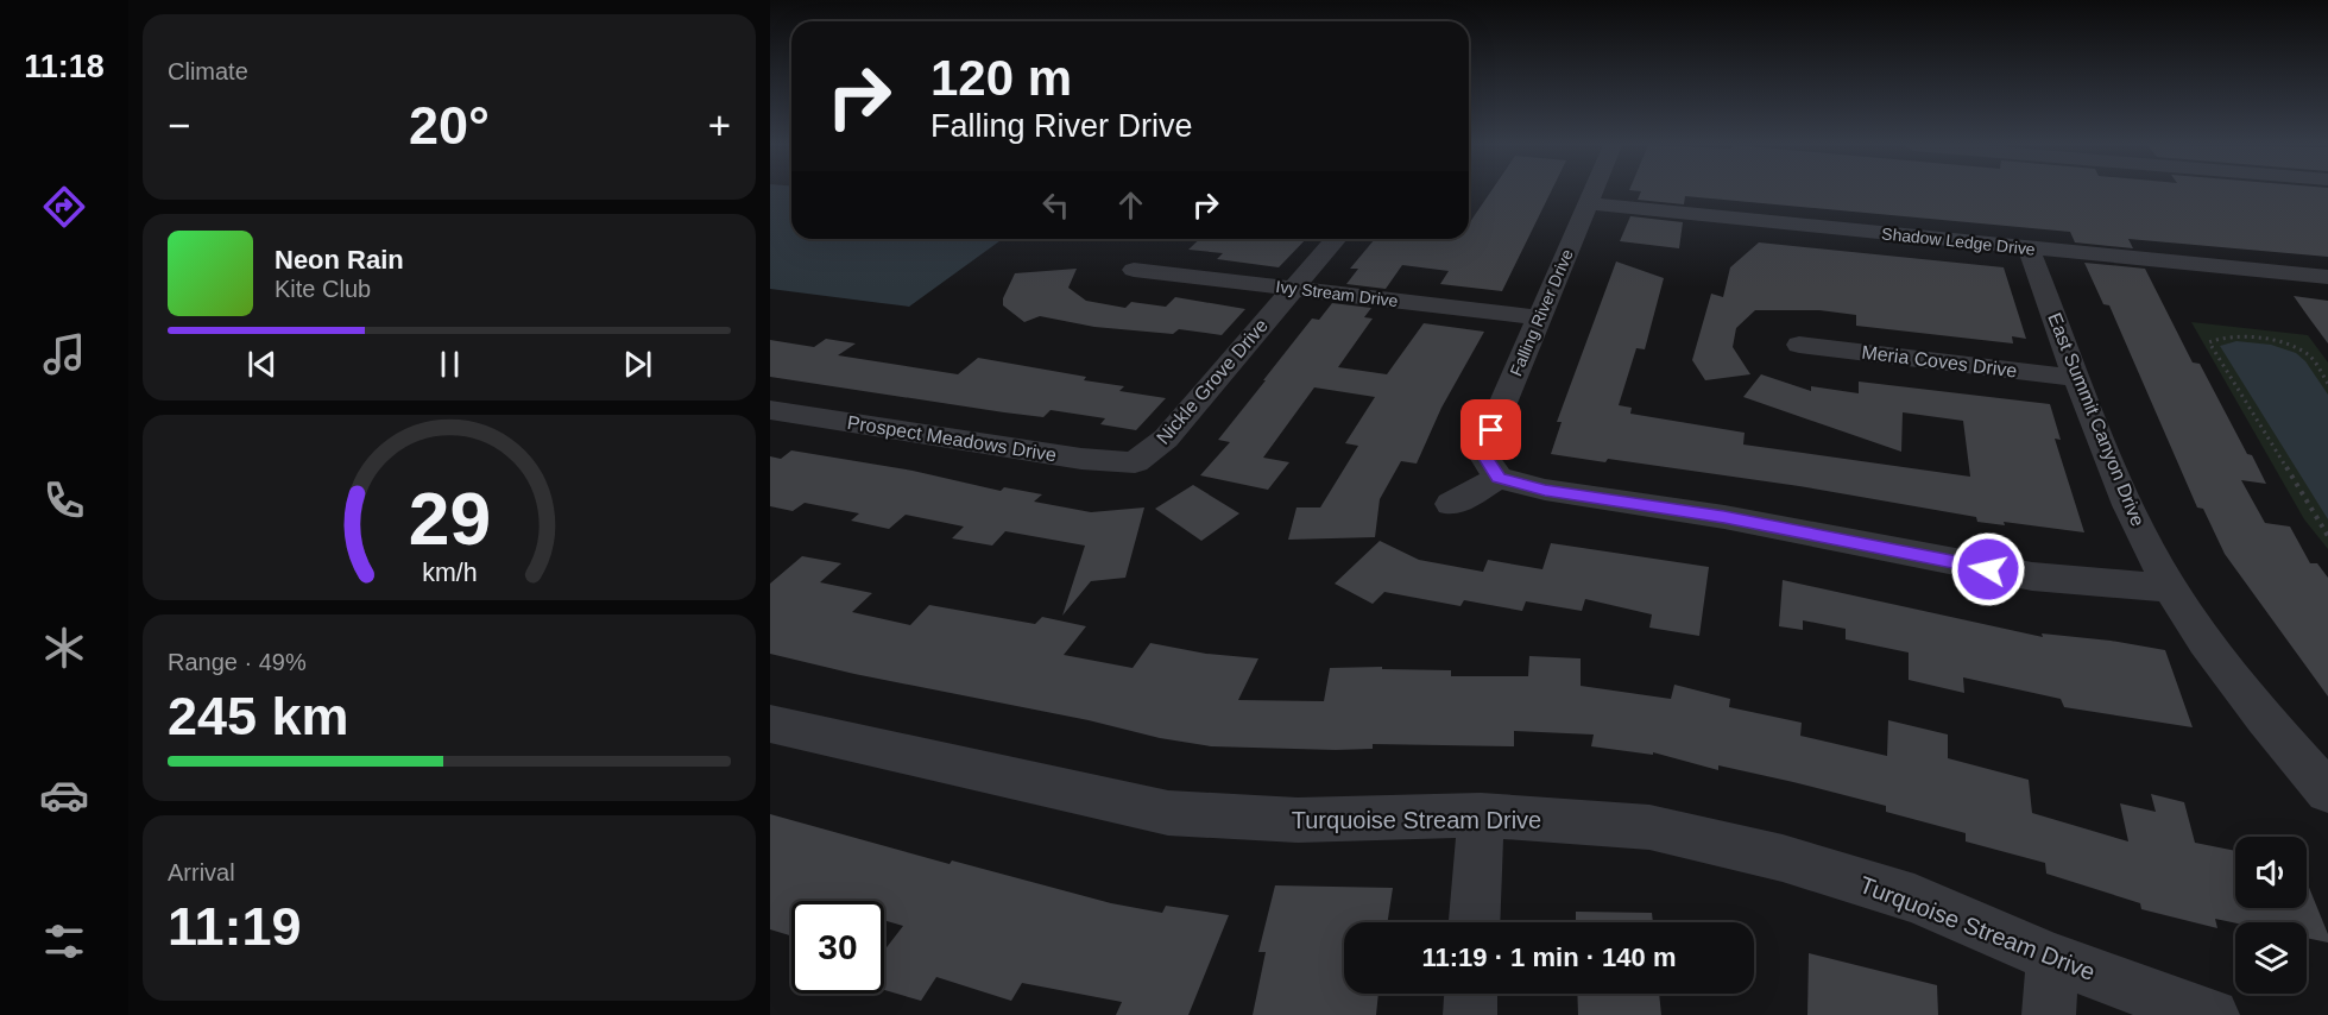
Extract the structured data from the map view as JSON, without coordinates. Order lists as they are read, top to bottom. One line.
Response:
{"streets":{"street":["Shadow Ledge Drive","Ivy Stream Drive","Falling River Drive","Meria Coves Drive","Nickle Grove Drive","East Summit Canyon Drive","Prospect Meadows Drive","Turquoise Stream Drive"]},"crossings":[["Shadow Ledge Drive","Falling River Drive"],["Shadow Ledge Drive","East Summit Canyon Drive"],["Ivy Stream Drive","Falling River Drive"],["Ivy Stream Drive","Nickle Grove Drive"],["Meria Coves Drive","East Summit Canyon Drive"],["Nickle Grove Drive","Prospect Meadows Drive"]],"page":{"tabs":"11:18","tile":["Climate",["Range · 49%","245 km"],["Arrival","11:19"]],"turn":["120 m","Falling River Drive"],"heat":["−","20°","+"],"song":["Neon Rain","Kite Club"],"limit":"30","trip":"11:19 · 1 min · 140 m","gauge":["29","km/h"]}}
